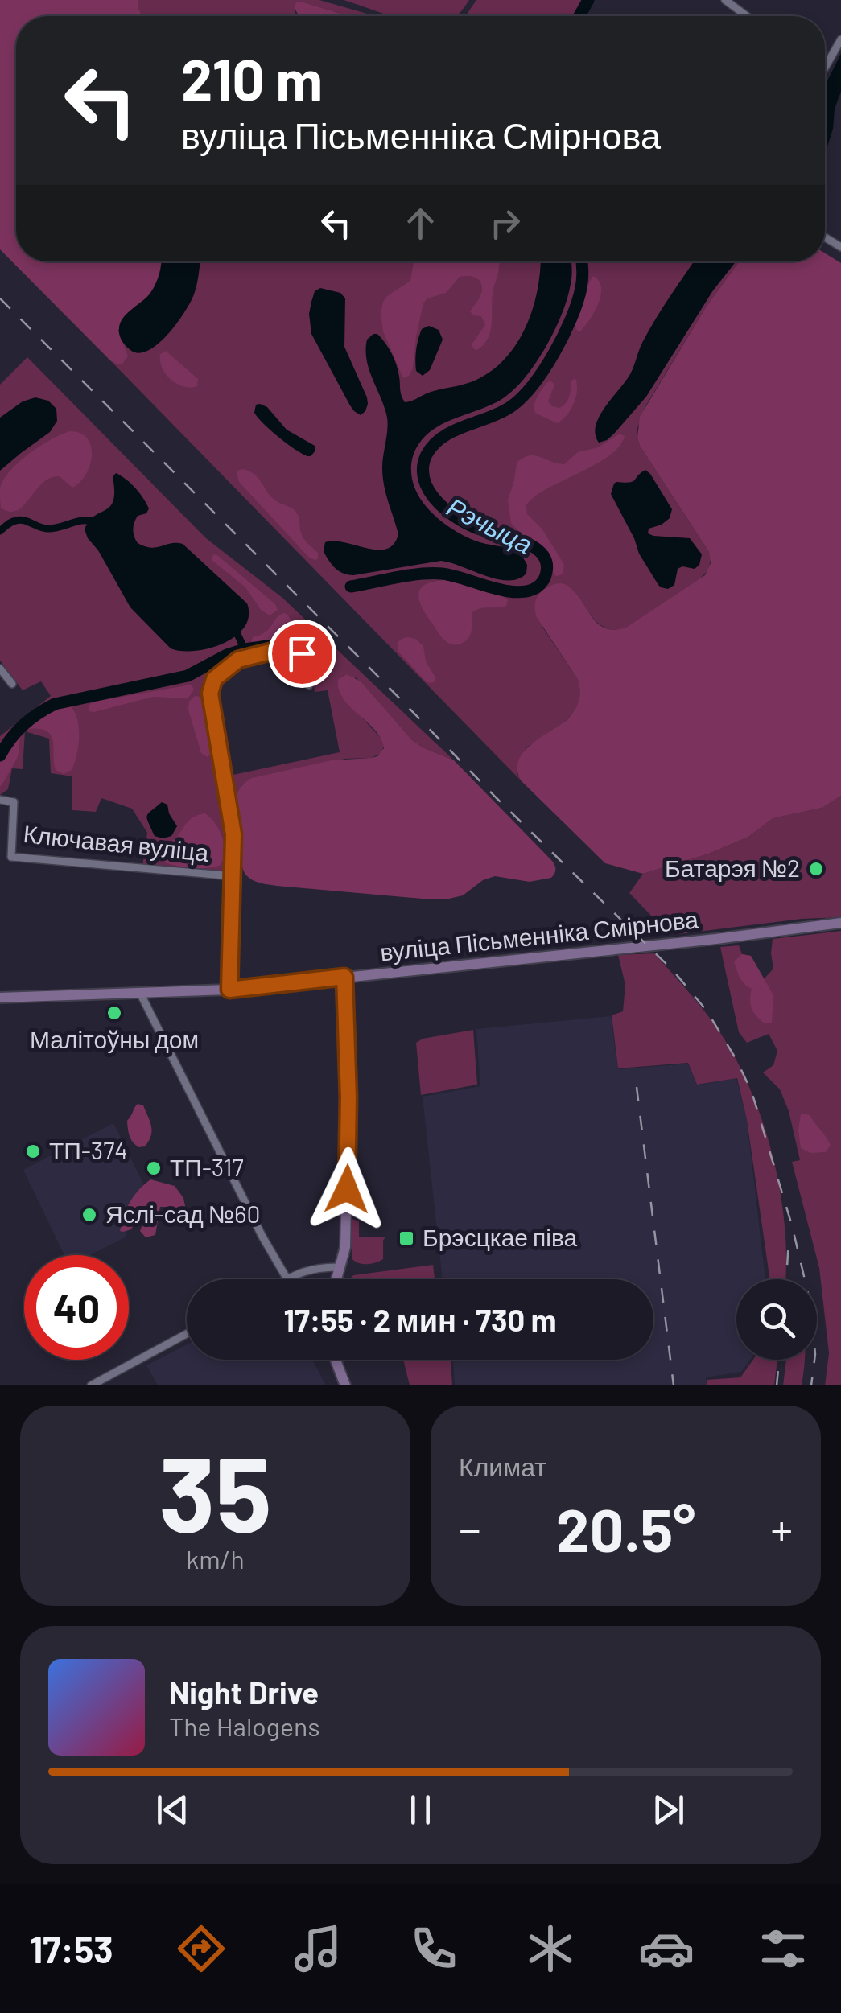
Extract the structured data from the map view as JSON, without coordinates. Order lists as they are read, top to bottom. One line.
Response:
{"streets":{"main road":["вуліца Пісьменніка Смірнова"],"street":["Ключавая вуліца"]},"crossings":[["Ключавая вуліца","вуліца Пісьменніка Смірнова"]],"water":["Рэчыца"],"places":{"other":["Батарэя №2","Малітоўны дом","ТП-374","ТП-317","Яслі-сад №60"],"transit":["Брэсцкае піва"]},"page":{"turn":["210 m","вуліца Пісьменніка Смірнова"],"limit":"40","trip":"17:55 · 2 мин · 730 m","tile":[["35","km/h"],"Климат"],"heat":["−","20.5°","+"],"song":["Night Drive","The Halogens"],"tabs":"17:53"}}
